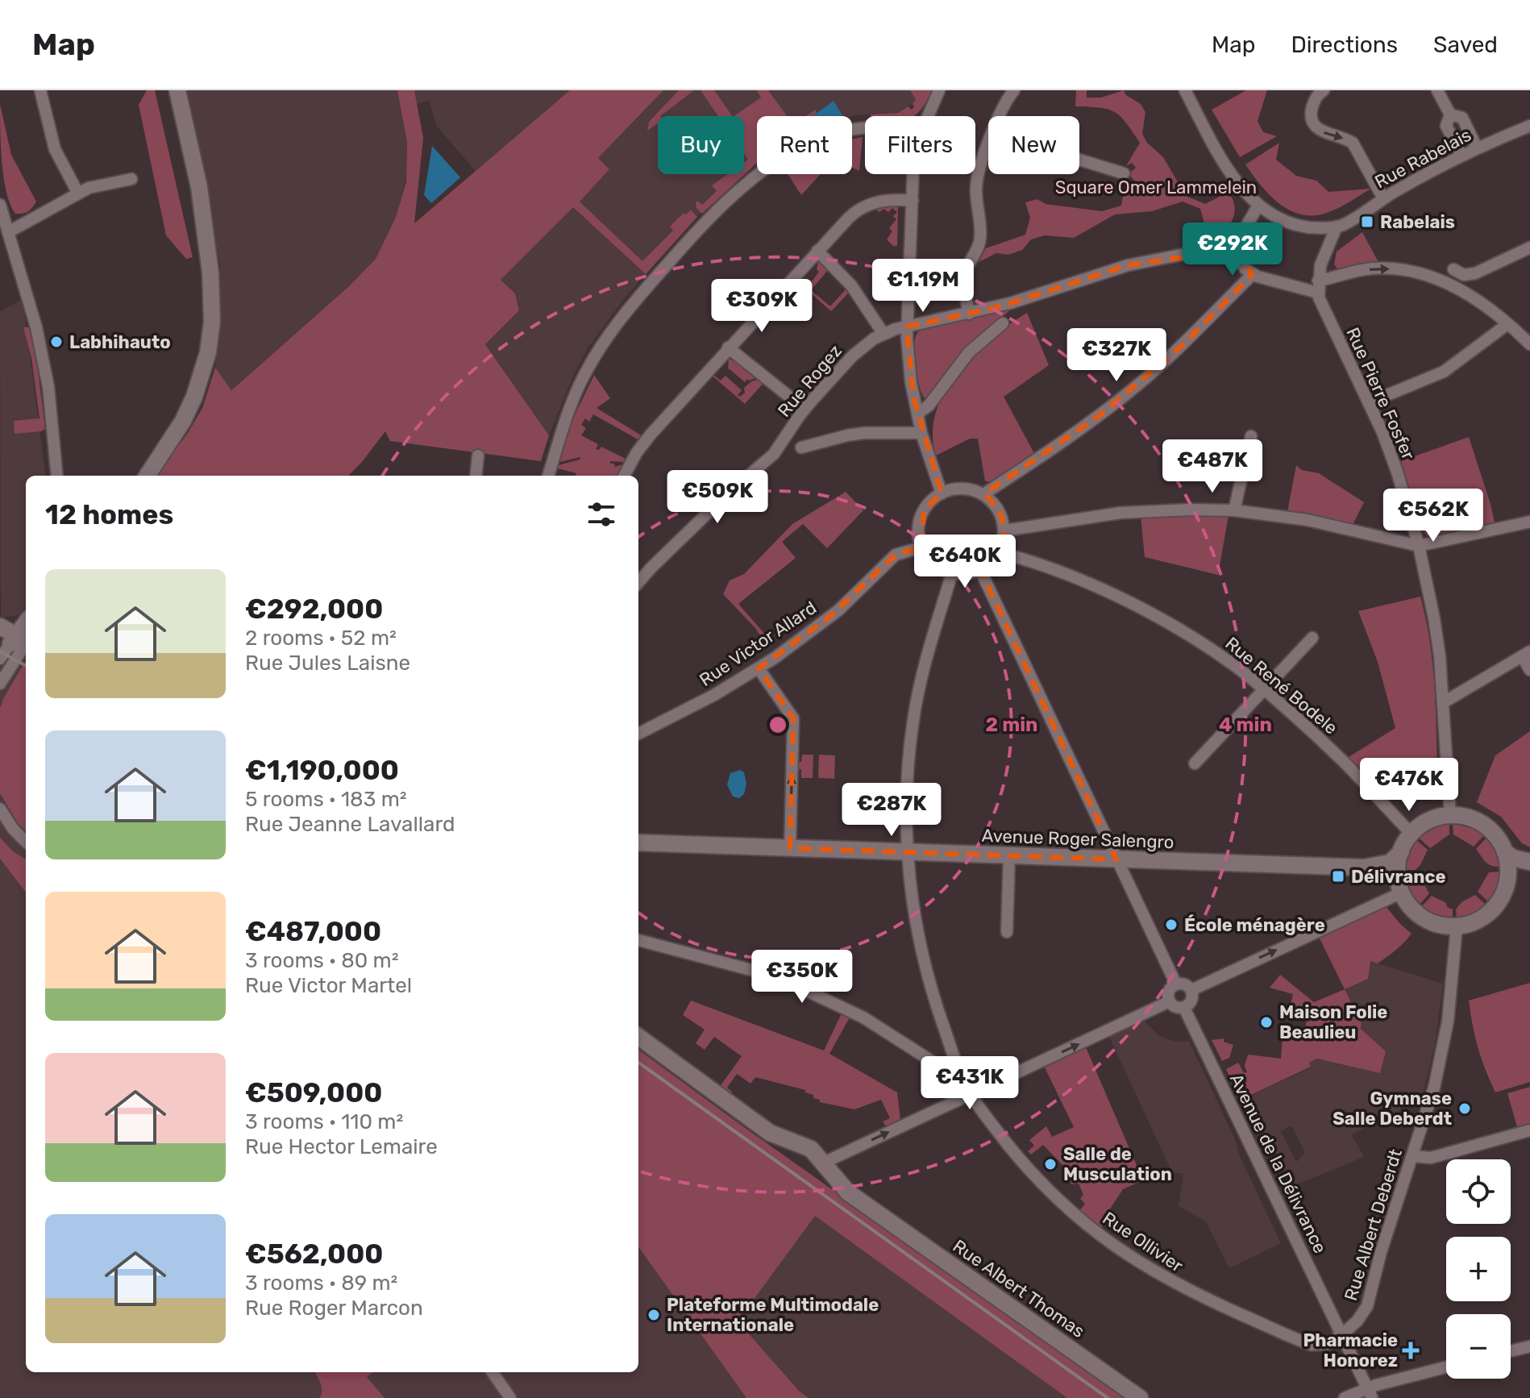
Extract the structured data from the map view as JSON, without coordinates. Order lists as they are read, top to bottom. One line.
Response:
{"streets":{"street":["Rue Rabelais","Rue Rogez","Rue Pierre Fosfer","Rue Victor Allard","Rue René Bodele","Avenue Roger Salengro","Avenue de la Délivrance","Rue Albert Deberdt","Rue Ollivier","Rue Albert Thomas"]},"crossings":[["Rue Pierre Fosfer","Rue René Bodele"],["Rue Pierre Fosfer","Avenue Roger Salengro"],["Rue Pierre Fosfer","Rue Albert Deberdt"],["Rue Victor Allard","Rue René Bodele"],["Rue Victor Allard","Rue Ollivier"],["Rue René Bodele","Avenue Roger Salengro"],["Rue René Bodele","Rue Albert Deberdt"],["Rue René Bodele","Rue Ollivier"],["Avenue Roger Salengro","Rue Albert Deberdt"],["Avenue Roger Salengro","Rue Ollivier"],["Avenue de la Délivrance","Rue Albert Deberdt"],["Avenue de la Délivrance","Rue Ollivier"],["Rue Albert Deberdt","Rue Ollivier"]],"parks":["Square Omer Lammelein"],"places":{"transit":["Rabelais","Délivrance"],"other":["Labhihauto","École ménagère","Maison Folie Beaulieu","Gymnase Salle Deberdt","Salle de Musculation","Plateforme Multimodale Internationale"],"health":["Pharmacie Honorez"]},"page":{"header":"Map","nav":["Map","Directions","Saved"],"chip":["Buy","Rent","Filters","New"],"price":["€292K","€1.19M","€309K","€327K","€487K","€509K","€562K","€640K","€476K","€287K","€350K","€431K"],"heading":"12 homes","list":[{"name":"€292,000","note":"2 rooms · 52 m² · Rue Jules Laisne"},{"name":"€1,190,000","note":"5 rooms · 183 m² · Rue Jeanne Lavallard"},{"name":"€487,000","note":"3 rooms · 80 m² · Rue Victor Martel"},{"name":"€509,000","note":"3 rooms · 110 m² · Rue Hector Lemaire"},{"name":"€562,000","note":"3 rooms · 89 m² · Rue Roger Marcon"}],"map_buttons":["+","−"]},"rings":["2 min","4 min"]}
